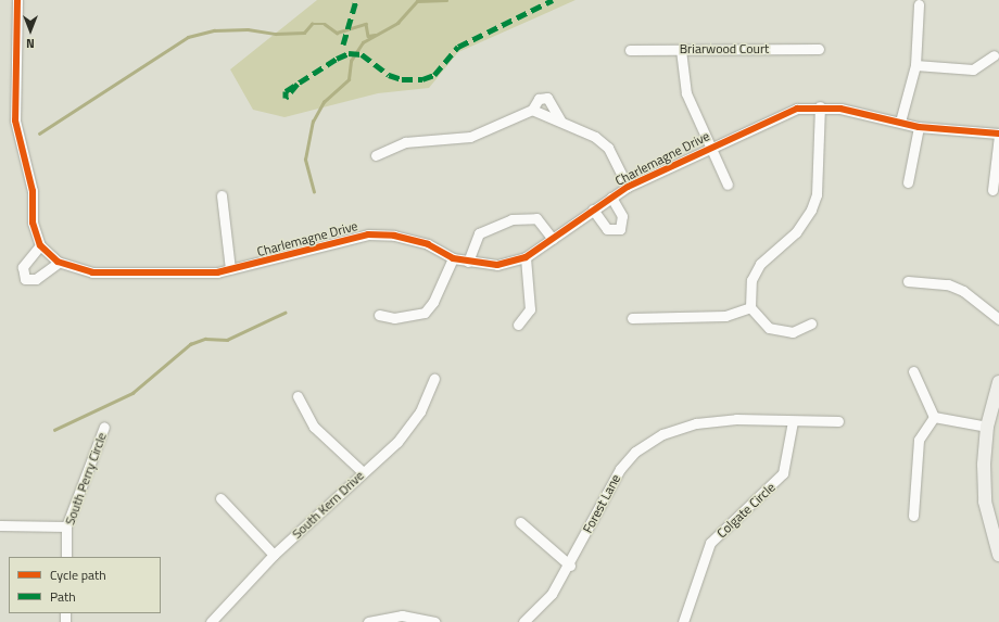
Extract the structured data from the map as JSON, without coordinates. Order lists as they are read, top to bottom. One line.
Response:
{"streets":{"street":["Briarwood Court","Charlemagne Drive","South Perry Circle","Forest Lane","South Kern Drive","Colgate Circle"]},"crossings":[["Forest Lane","Colgate Circle"]],"legend":["Cycle path","Path"],"north":"bottom"}
